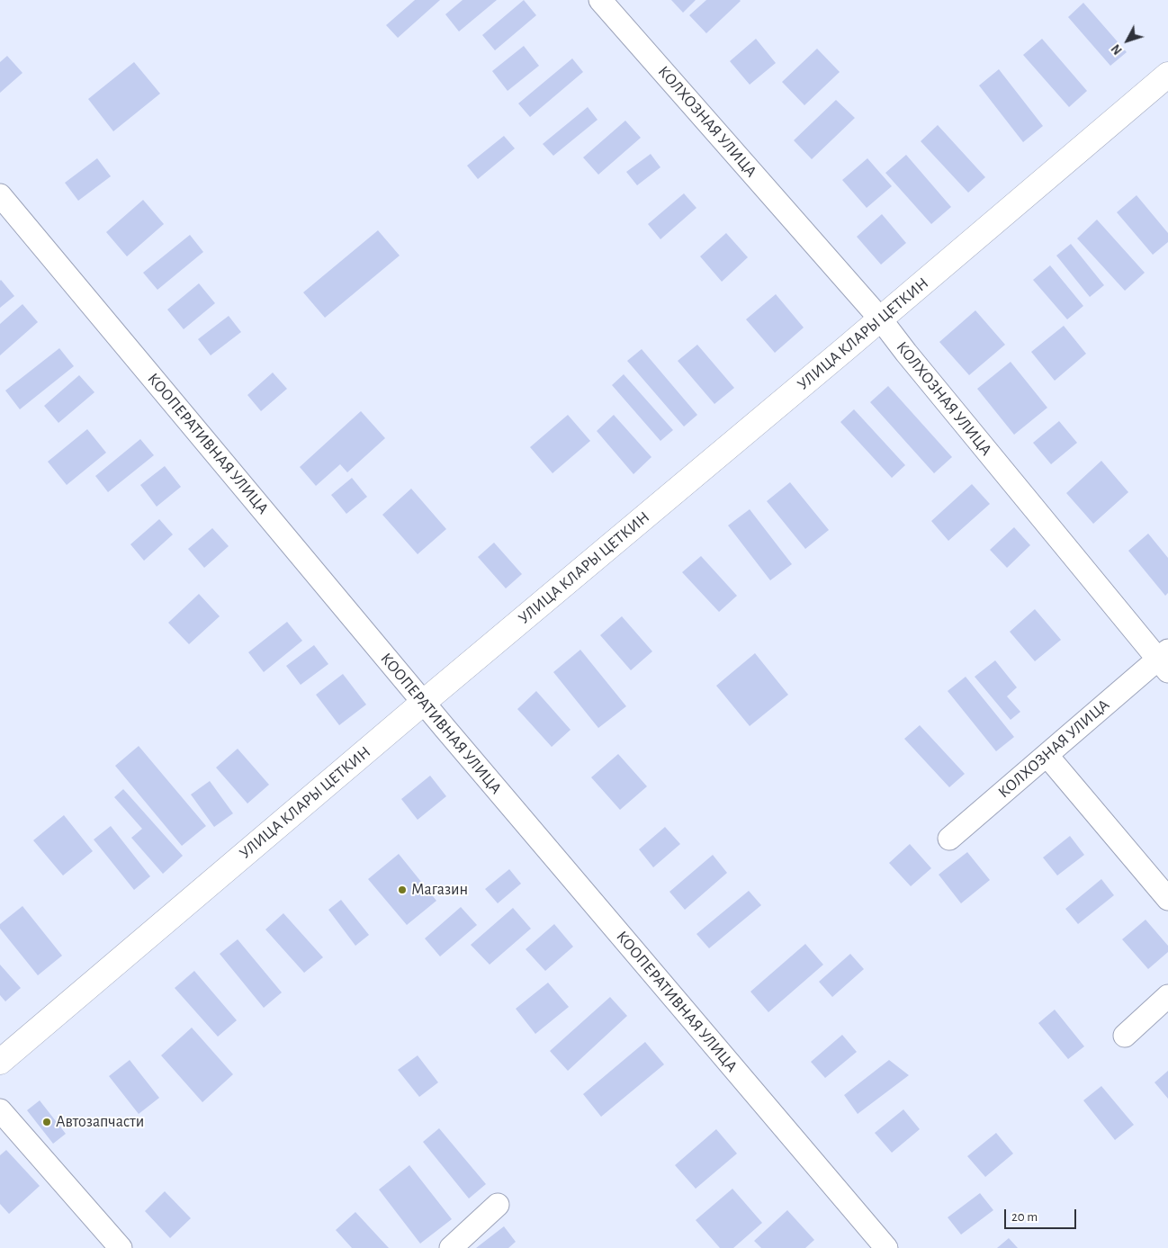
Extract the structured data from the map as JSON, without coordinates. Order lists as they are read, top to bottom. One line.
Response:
{"streets":{"main road":["УЛИЦА КЛАРЫ ЦЕТКИН"],"street":["КОЛХОЗНАЯ УЛИЦА","КООПЕРАТИВНАЯ УЛИЦА"]},"crossings":[["КОЛХОЗНАЯ УЛИЦА","УЛИЦА КЛАРЫ ЦЕТКИН"],["УЛИЦА КЛАРЫ ЦЕТКИН","КООПЕРАТИВНАЯ УЛИЦА"]],"places":["Магазин","Автозапчасти"],"scale_bar":"20 m","north":"bottom left"}
